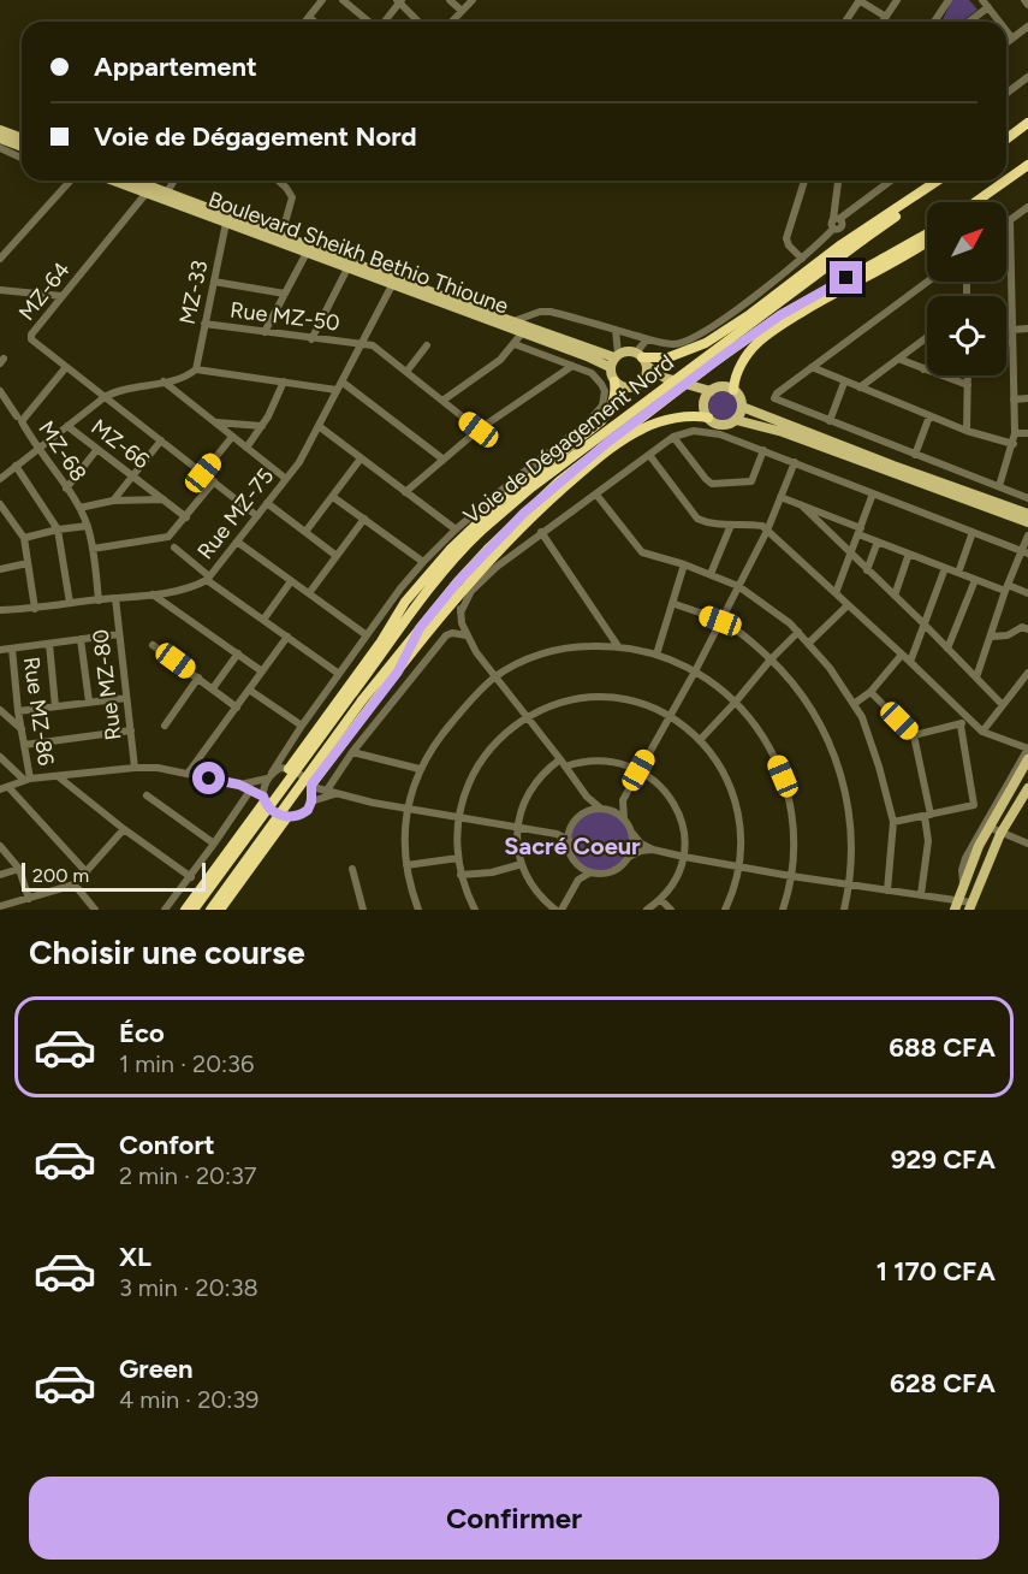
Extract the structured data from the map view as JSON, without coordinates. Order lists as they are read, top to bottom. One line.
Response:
{"streets":{"highway":["Voie de Dégagement Nord"],"main road":["Boulevard Sheikh Bethio Thioune"],"street":["MZ-64","MZ-33","Rue MZ-50","MZ-66","MZ-68","Rue MZ-75","Rue MZ-80","Rue MZ-86"]},"crossings":[["Boulevard Sheikh Bethio Thioune","MZ-64"],["Boulevard Sheikh Bethio Thioune","MZ-33"],["Boulevard Sheikh Bethio Thioune","Rue MZ-75"],["MZ-64","MZ-68"],["MZ-64","Rue MZ-75"],["MZ-33","Rue MZ-50"],["Rue MZ-50","Rue MZ-75"],["MZ-68","Rue MZ-75"],["Rue MZ-75","Rue MZ-80"]],"districts":["Sacré Coeur"],"scale_bar":"200 m","north":"top right","page":{"banner":["Appartement","Voie de Dégagement Nord"],"scale":"200 m","heading":"Choisir une course","list":[{"name":"Éco","note":"1 min · 20:36","value":"688 CFA"},{"name":"Confort","note":"2 min · 20:37","value":"929 CFA"},{"name":"XL","note":"3 min · 20:38","value":"1 170 CFA"},{"name":"Green","note":"4 min · 20:39","value":"628 CFA"}],"buttons":"Confirmer"}}
